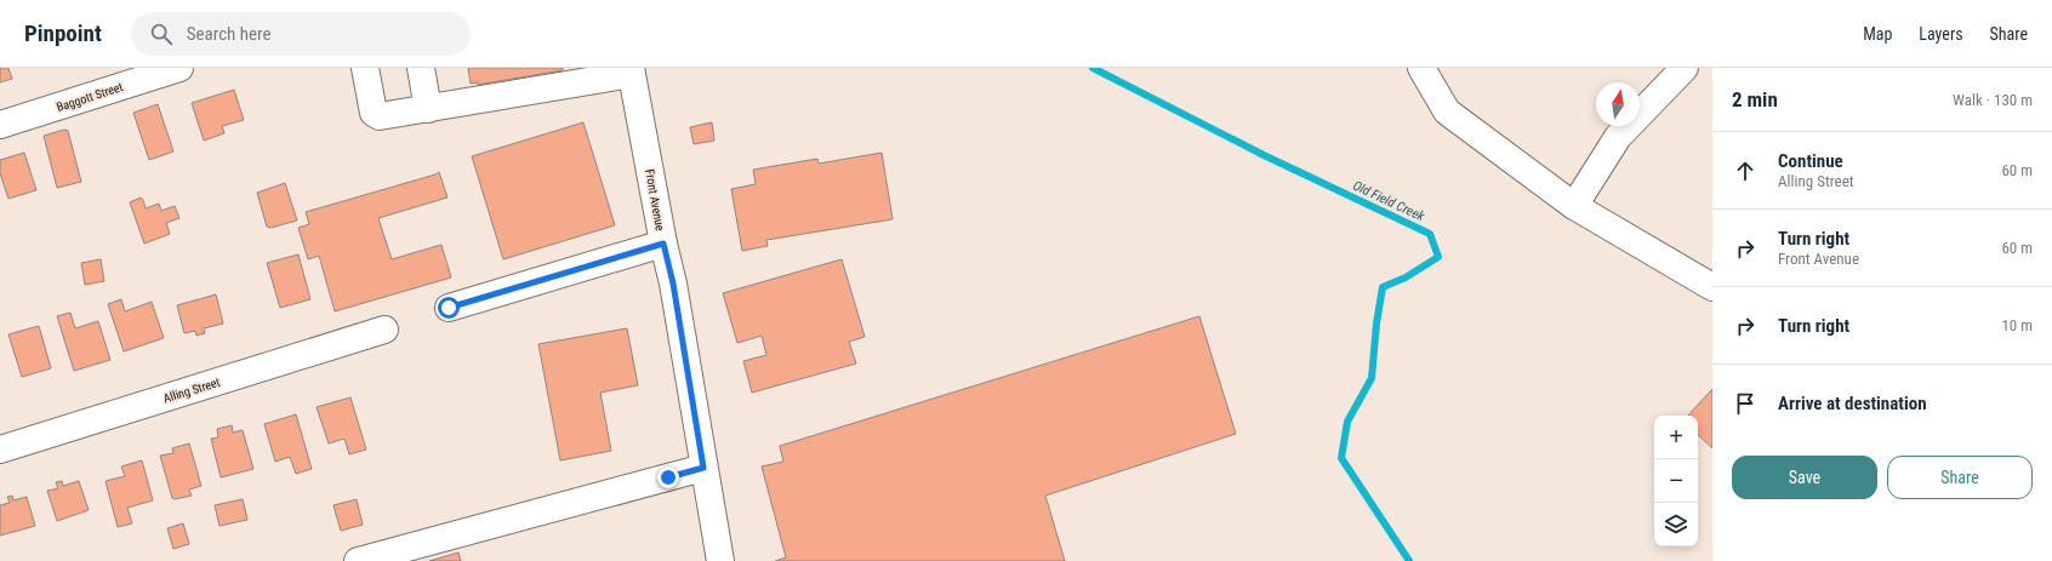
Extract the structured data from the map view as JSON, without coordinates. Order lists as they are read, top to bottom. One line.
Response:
{"streets":{"street":["Baggott Street","Front Avenue","Alling Street"]},"water":["Old Field Creek"],"north":"top","page":{"header":"Pinpoint","search":"Search here","nav":["Map","Layers","Share"],"heading":["2 min","Walk · 130 m"],"list":[["Continue","Alling Street","60 m"],["Turn right","Front Avenue","60 m"],["Turn right","10 m"],"Arrive at destination"],"map_buttons":["+","−"],"buttons":["Save","Share"]}}
